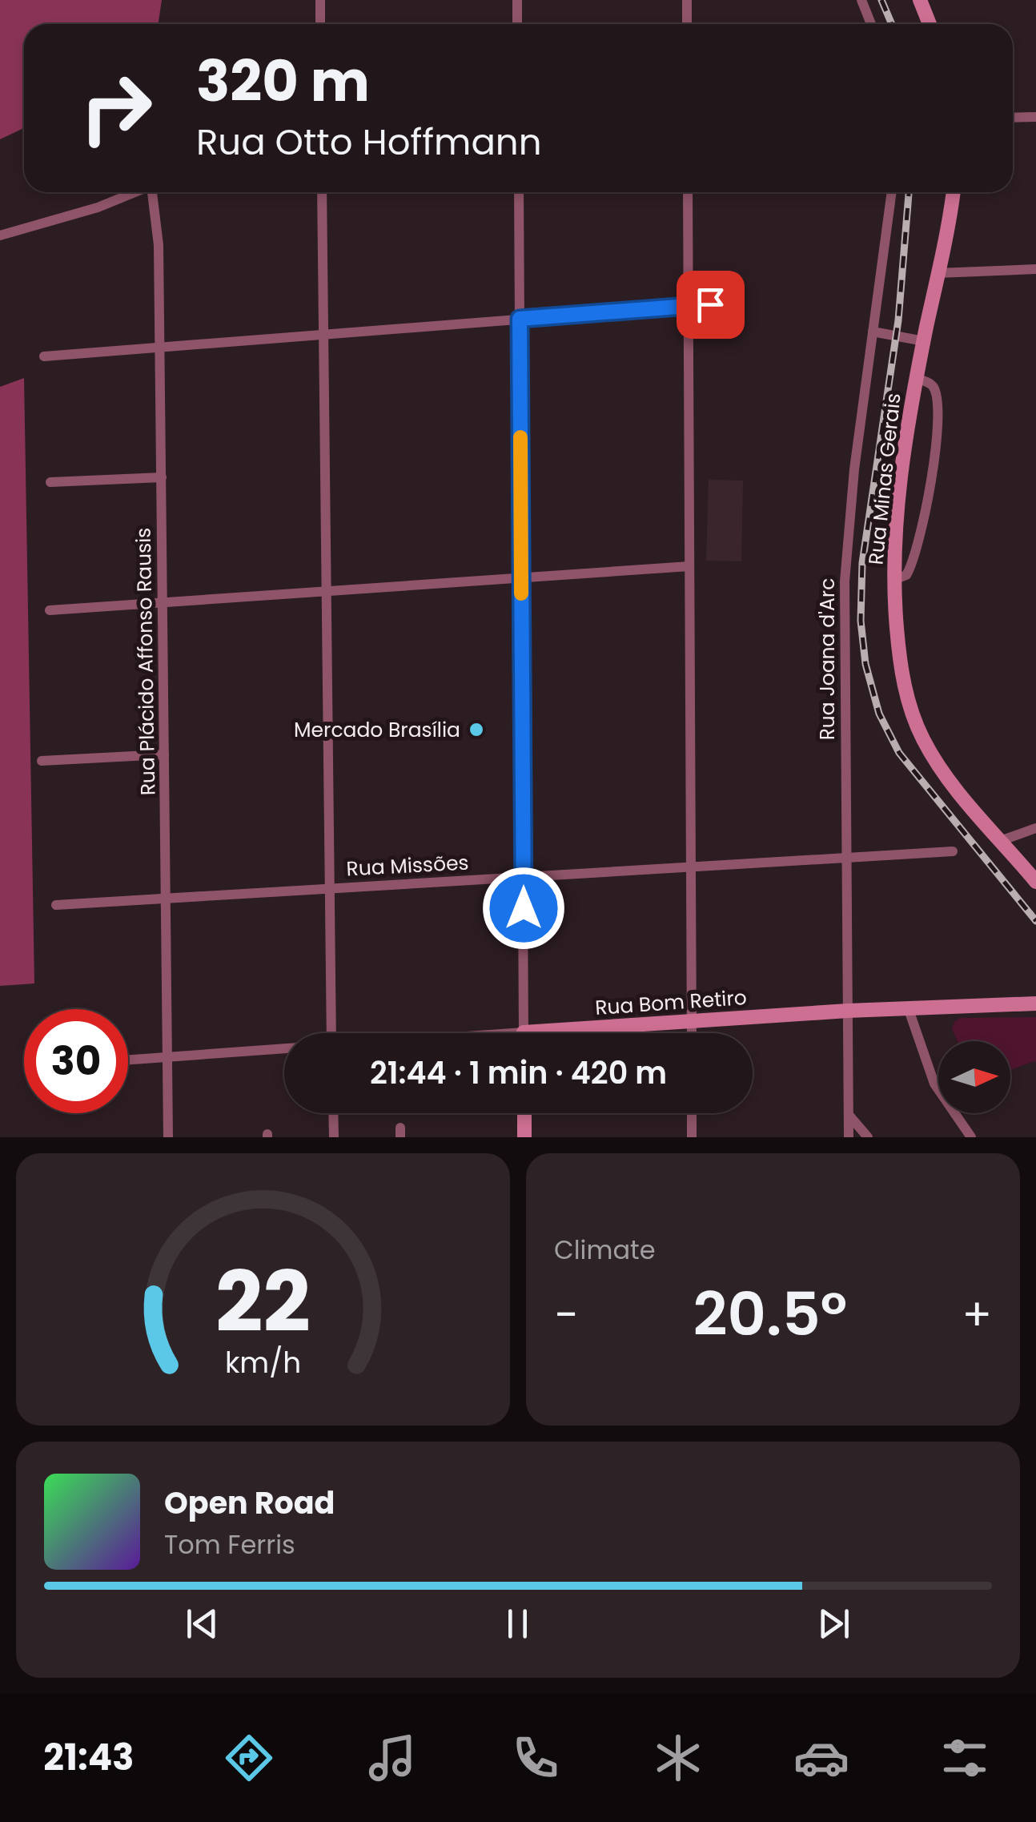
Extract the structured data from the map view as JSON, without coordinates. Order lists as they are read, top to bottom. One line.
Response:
{"streets":{"main road":["Rua Minas Gerais","Rua Bom Retiro"],"street":["Rua Joana d'Arc","Rua Plácido Affonso Rausis","Rua Missões"]},"crossings":[["Rua Joana d'Arc","Rua Missões"],["Rua Joana d'Arc","Rua Bom Retiro"],["Rua Plácido Affonso Rausis","Rua Missões"]],"places":["Mercado Brasília"],"north":"right","page":{"turn":["320 m","Rua Otto Hoffmann"],"limit":"30","trip":"21:44 · 1 min · 420 m","tile":"Climate","heat":["−","20.5°","+"],"song":["Open Road","Tom Ferris"],"tabs":"21:43","gauge":["22","km/h"]}}
